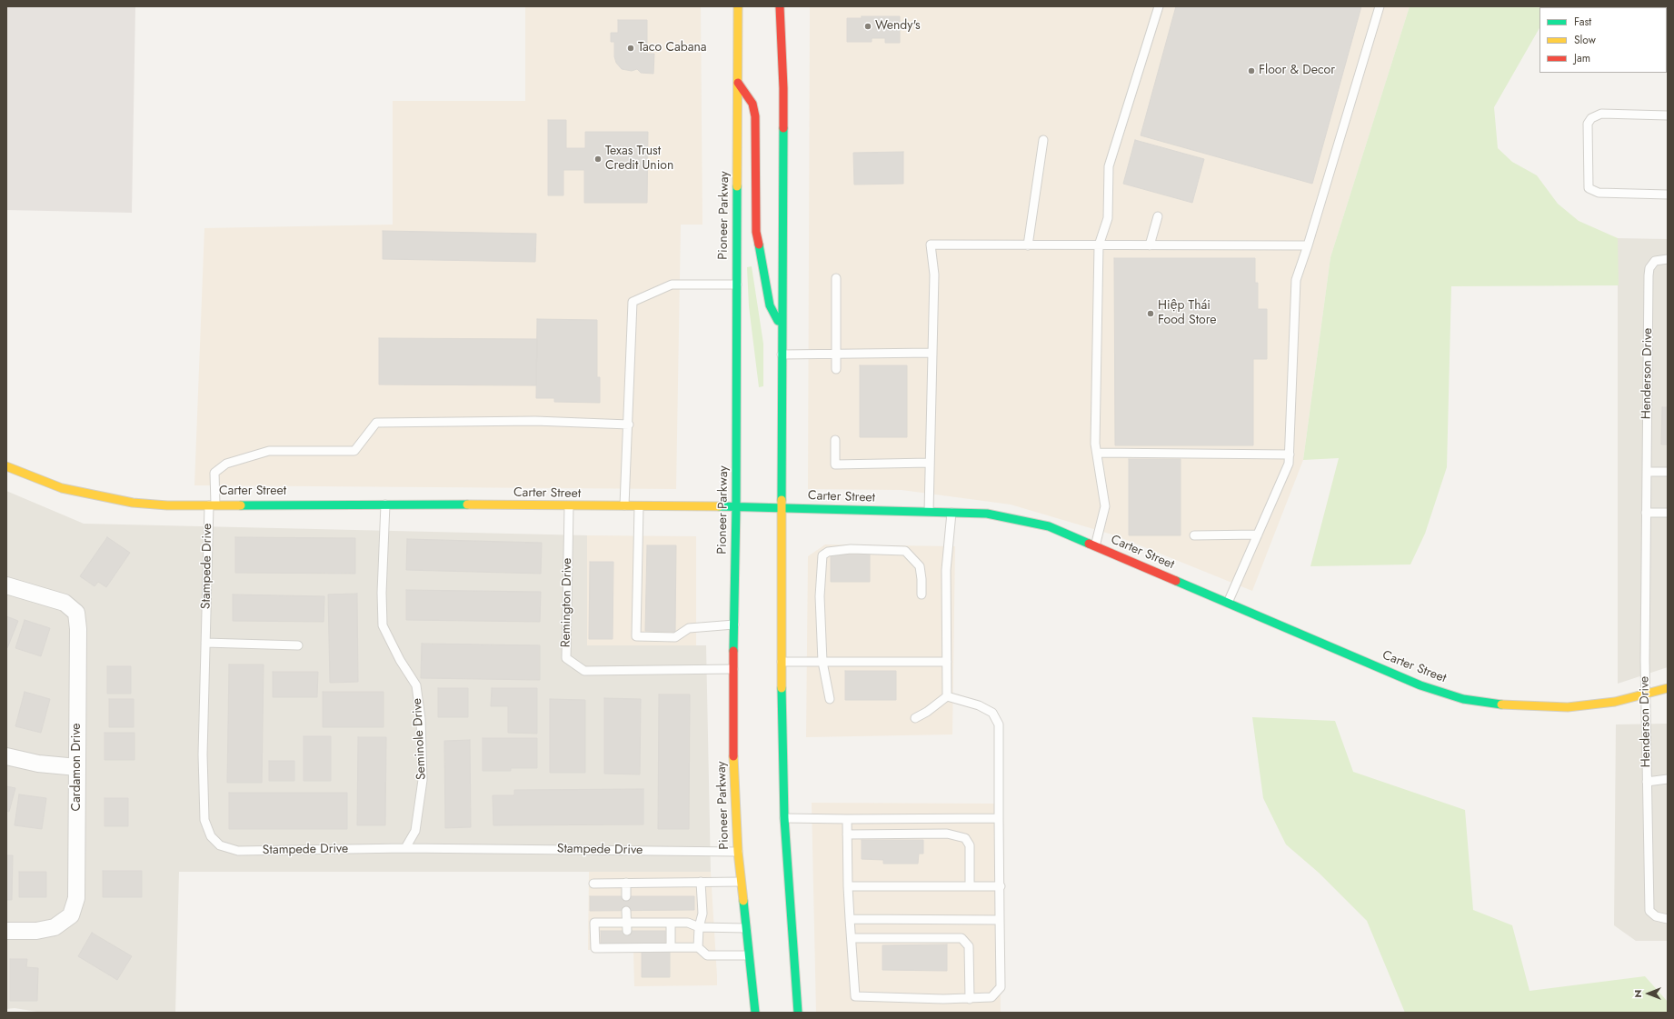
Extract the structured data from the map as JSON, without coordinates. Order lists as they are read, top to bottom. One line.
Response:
{"streets":{"main road":["Pioneer Parkway","Carter Street"],"street":["Cardamon Drive"],"lane":["Henderson Drive","Stampede Drive","Remington Drive","Seminole Drive"]},"crossings":[["Pioneer Parkway","Carter Street"],["Pioneer Parkway","Stampede Drive"],["Pioneer Parkway","Remington Drive"],["Henderson Drive","Carter Street"],["Carter Street","Stampede Drive"],["Carter Street","Remington Drive"],["Carter Street","Seminole Drive"],["Stampede Drive","Seminole Drive"]],"places":["Wendy's","Taco Cabana","Floor & Decor","Texas Trust Credit Union","Hiệp Thái Food Store"],"legend":["Fast","Slow","Jam"],"north":"left"}
